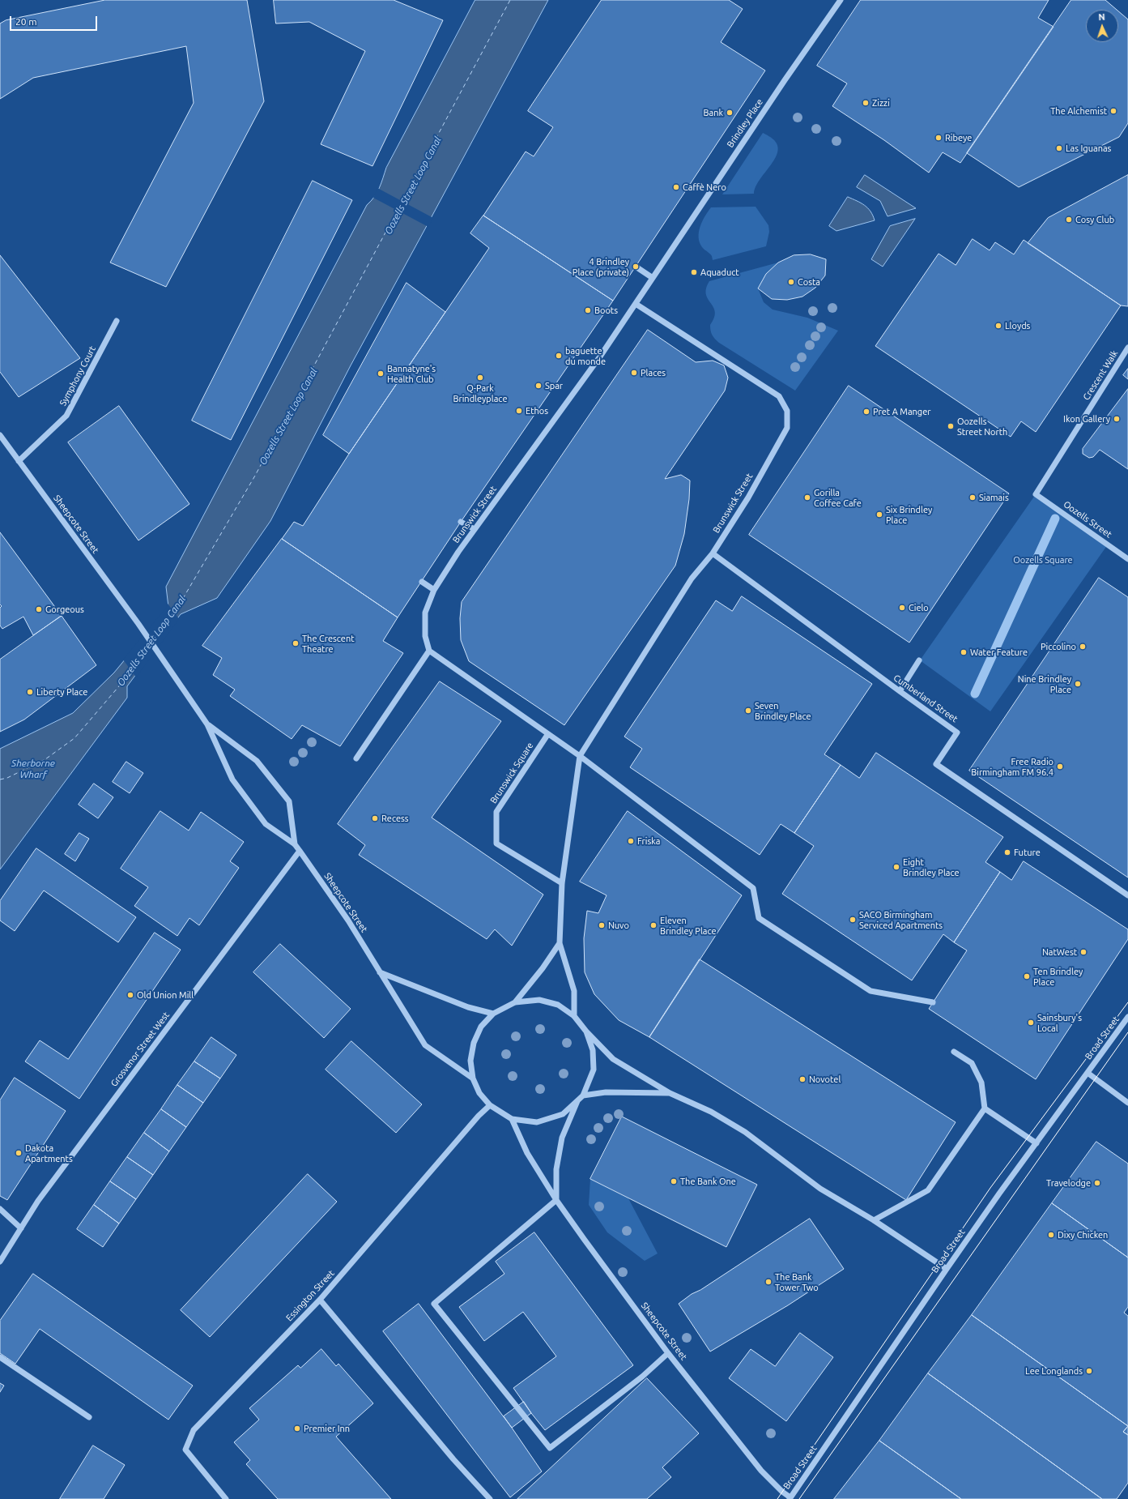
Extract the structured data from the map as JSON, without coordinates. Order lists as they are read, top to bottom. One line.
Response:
{"streets":{"street":["Brindley Place","Crescent Walk","Symphony Court","Brunswick Street","Oozells Street","Sheepcote Street","Cumberland Street","Brunswick Square","Broad Street","Grosvenor Street West","Essington Street"]},"crossings":[["Brindley Place","Brunswick Street"],["Crescent Walk","Oozells Street"],["Symphony Court","Sheepcote Street"],["Brunswick Street","Cumberland Street"],["Sheepcote Street","Broad Street"],["Sheepcote Street","Grosvenor Street West"]],"water":["Oozells Street Loop Canal","Sherborne Wharf"],"parks":["Oozells Square"],"places":["Zizzi","The Alchemist","Bank","Ribeye","Las Iguanas","Caffè Nero","Cosy Club","4 Brindley Place (private)","Aquaduct","Costa","Boots","Lloyds","baguette du monde","Places","Bannatyne's Health Club","Q-Park Brindleyplace","Spar","Ethos","Pret A Manger","Ikon Gallery","Oozells Street North","Gorilla Coffee Cafe","Siamais","Six Brindley Place","Cielo","Gorgeous","The Crescent Theatre","Piccolino","Water Feature","Nine Brindley Place","Liberty Place","Seven Brindley Place","Free Radio Birmingham FM 96.4","Recess","Friska","Future","Eight Brindley Place","SACO Birmingham Serviced Apartments","Nuvo","Eleven Brindley Place","NatWest","Ten Brindley Place","Old Union Mill","Sainsbury's Local","Novotel","Dakota Apartments","The Bank One","Travelodge","Dixy Chicken","The Bank Tower Two","Lee Longlands","Premier Inn"],"scale_bar":"20 m","north":"top"}
